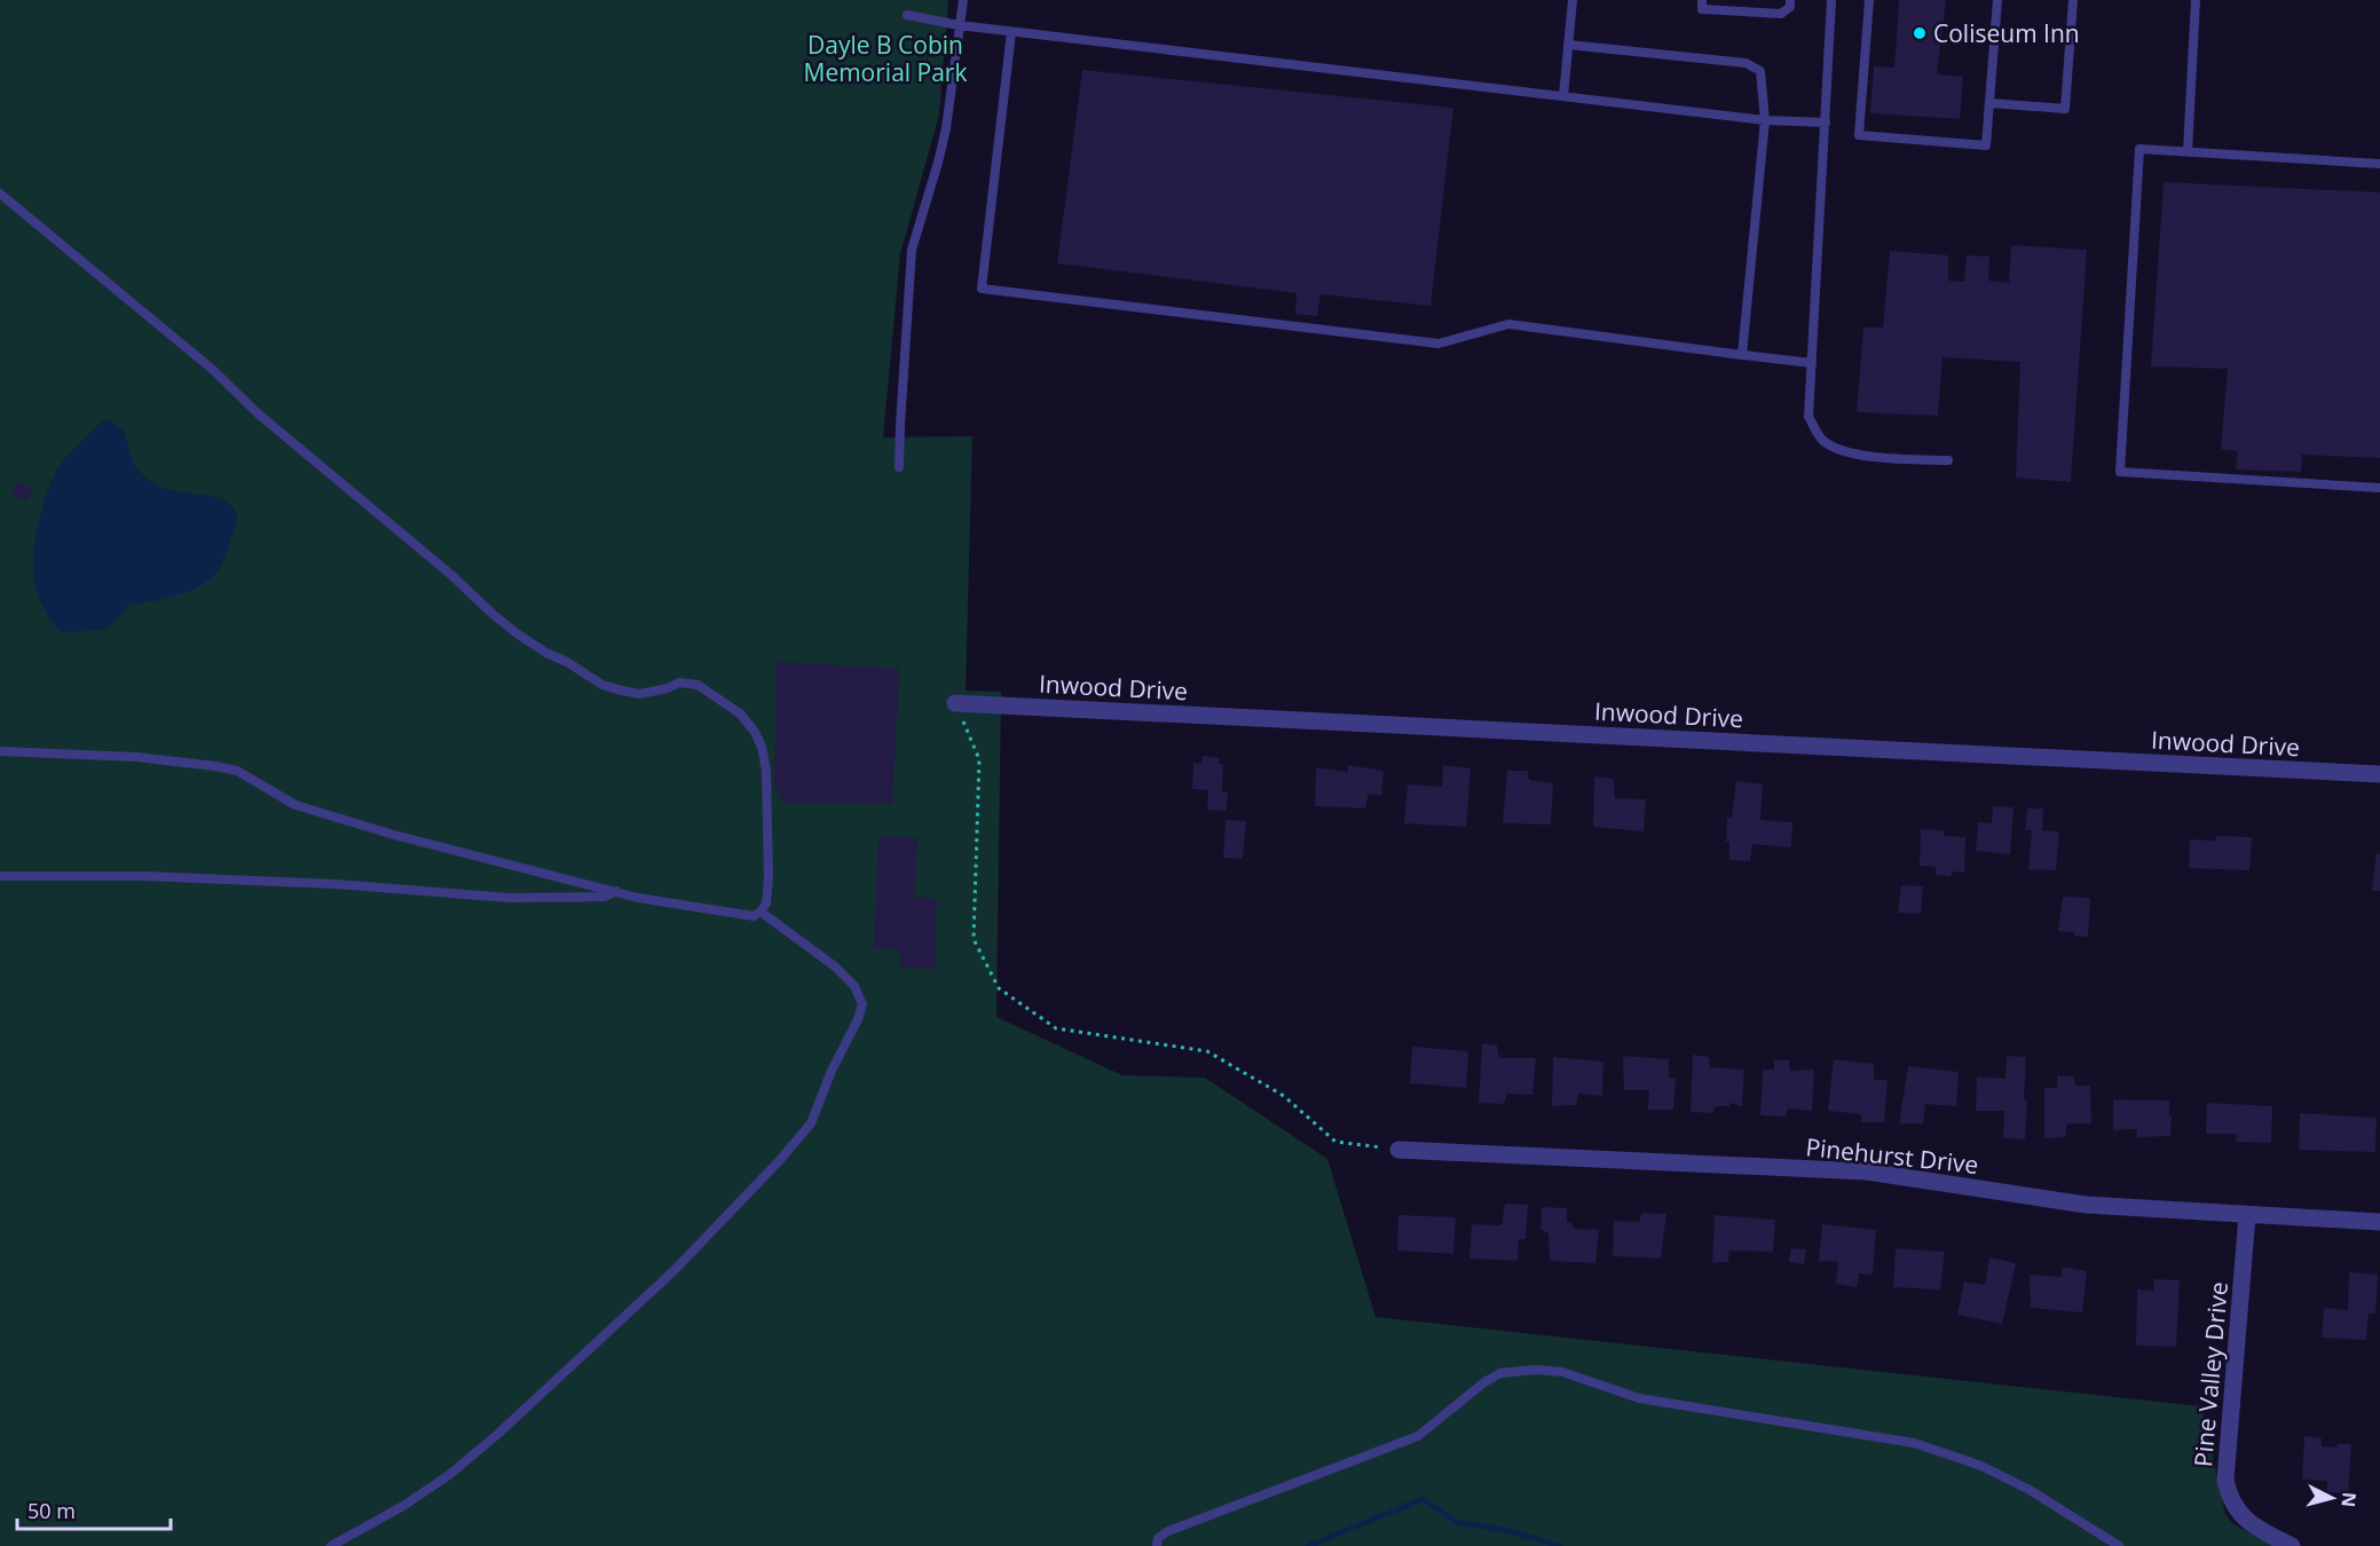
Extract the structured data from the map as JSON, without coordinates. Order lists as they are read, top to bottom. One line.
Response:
{"streets":{"street":["Inwood Drive","Pinehurst Drive","Pine Valley Drive"]},"crossings":[["Pinehurst Drive","Pine Valley Drive"]],"parks":["Dayle B Cobin Memorial Park"],"places":["Coliseum Inn"],"scale_bar":"50 m","north":"right"}
